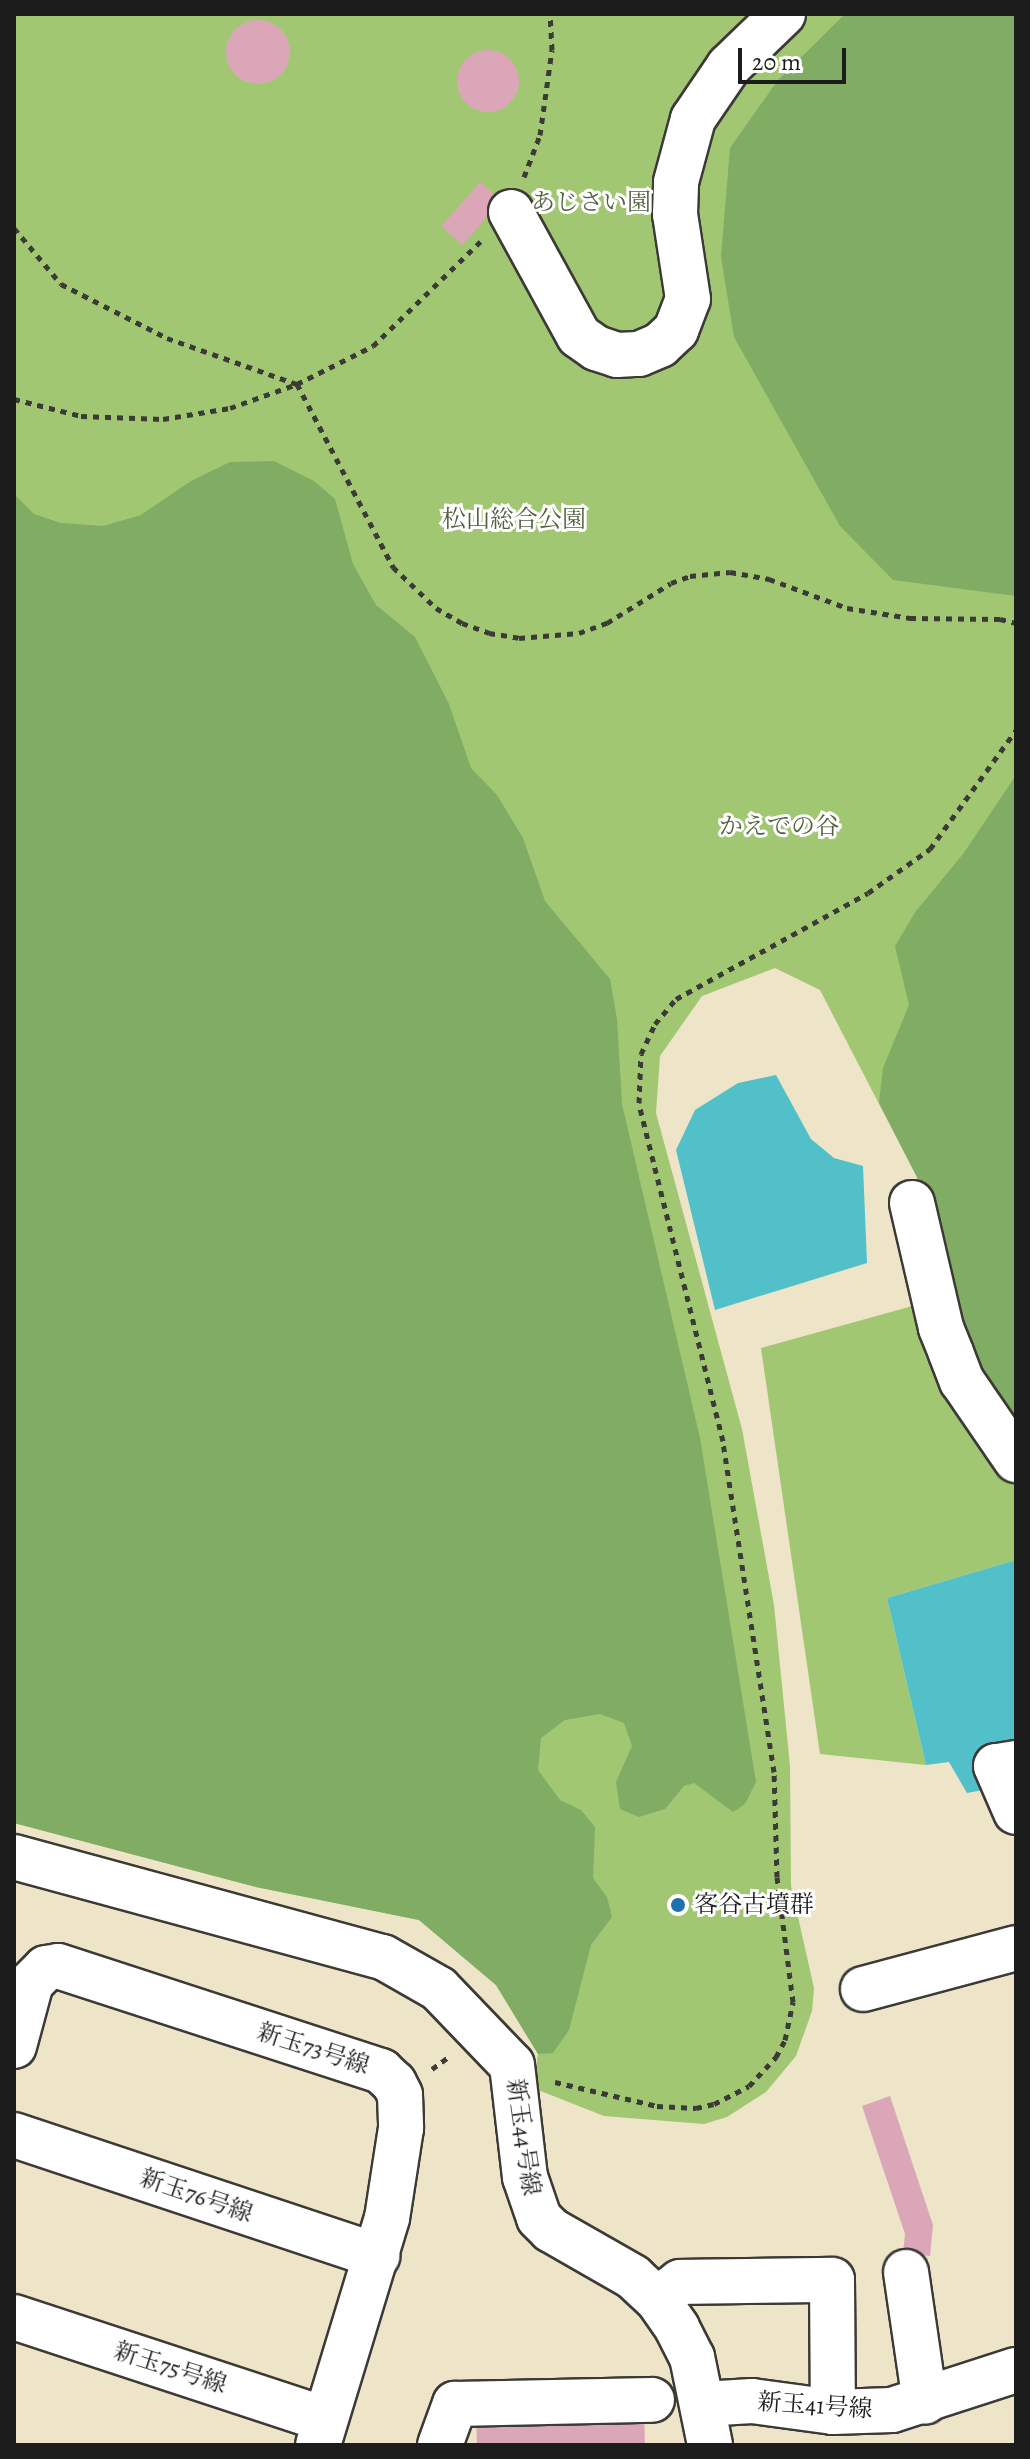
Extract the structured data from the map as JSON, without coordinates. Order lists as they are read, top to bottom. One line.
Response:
{"streets":{"street":["新玉73号線","新玉44号線","新玉76号線","新玉75号線","新玉41号線"]},"crossings":[["新玉44号線","新玉41号線"]],"parks":["あじさい園","松山総合公園","かえでの谷"],"places":["客谷古墳群"],"scale_bar":"20 m"}
